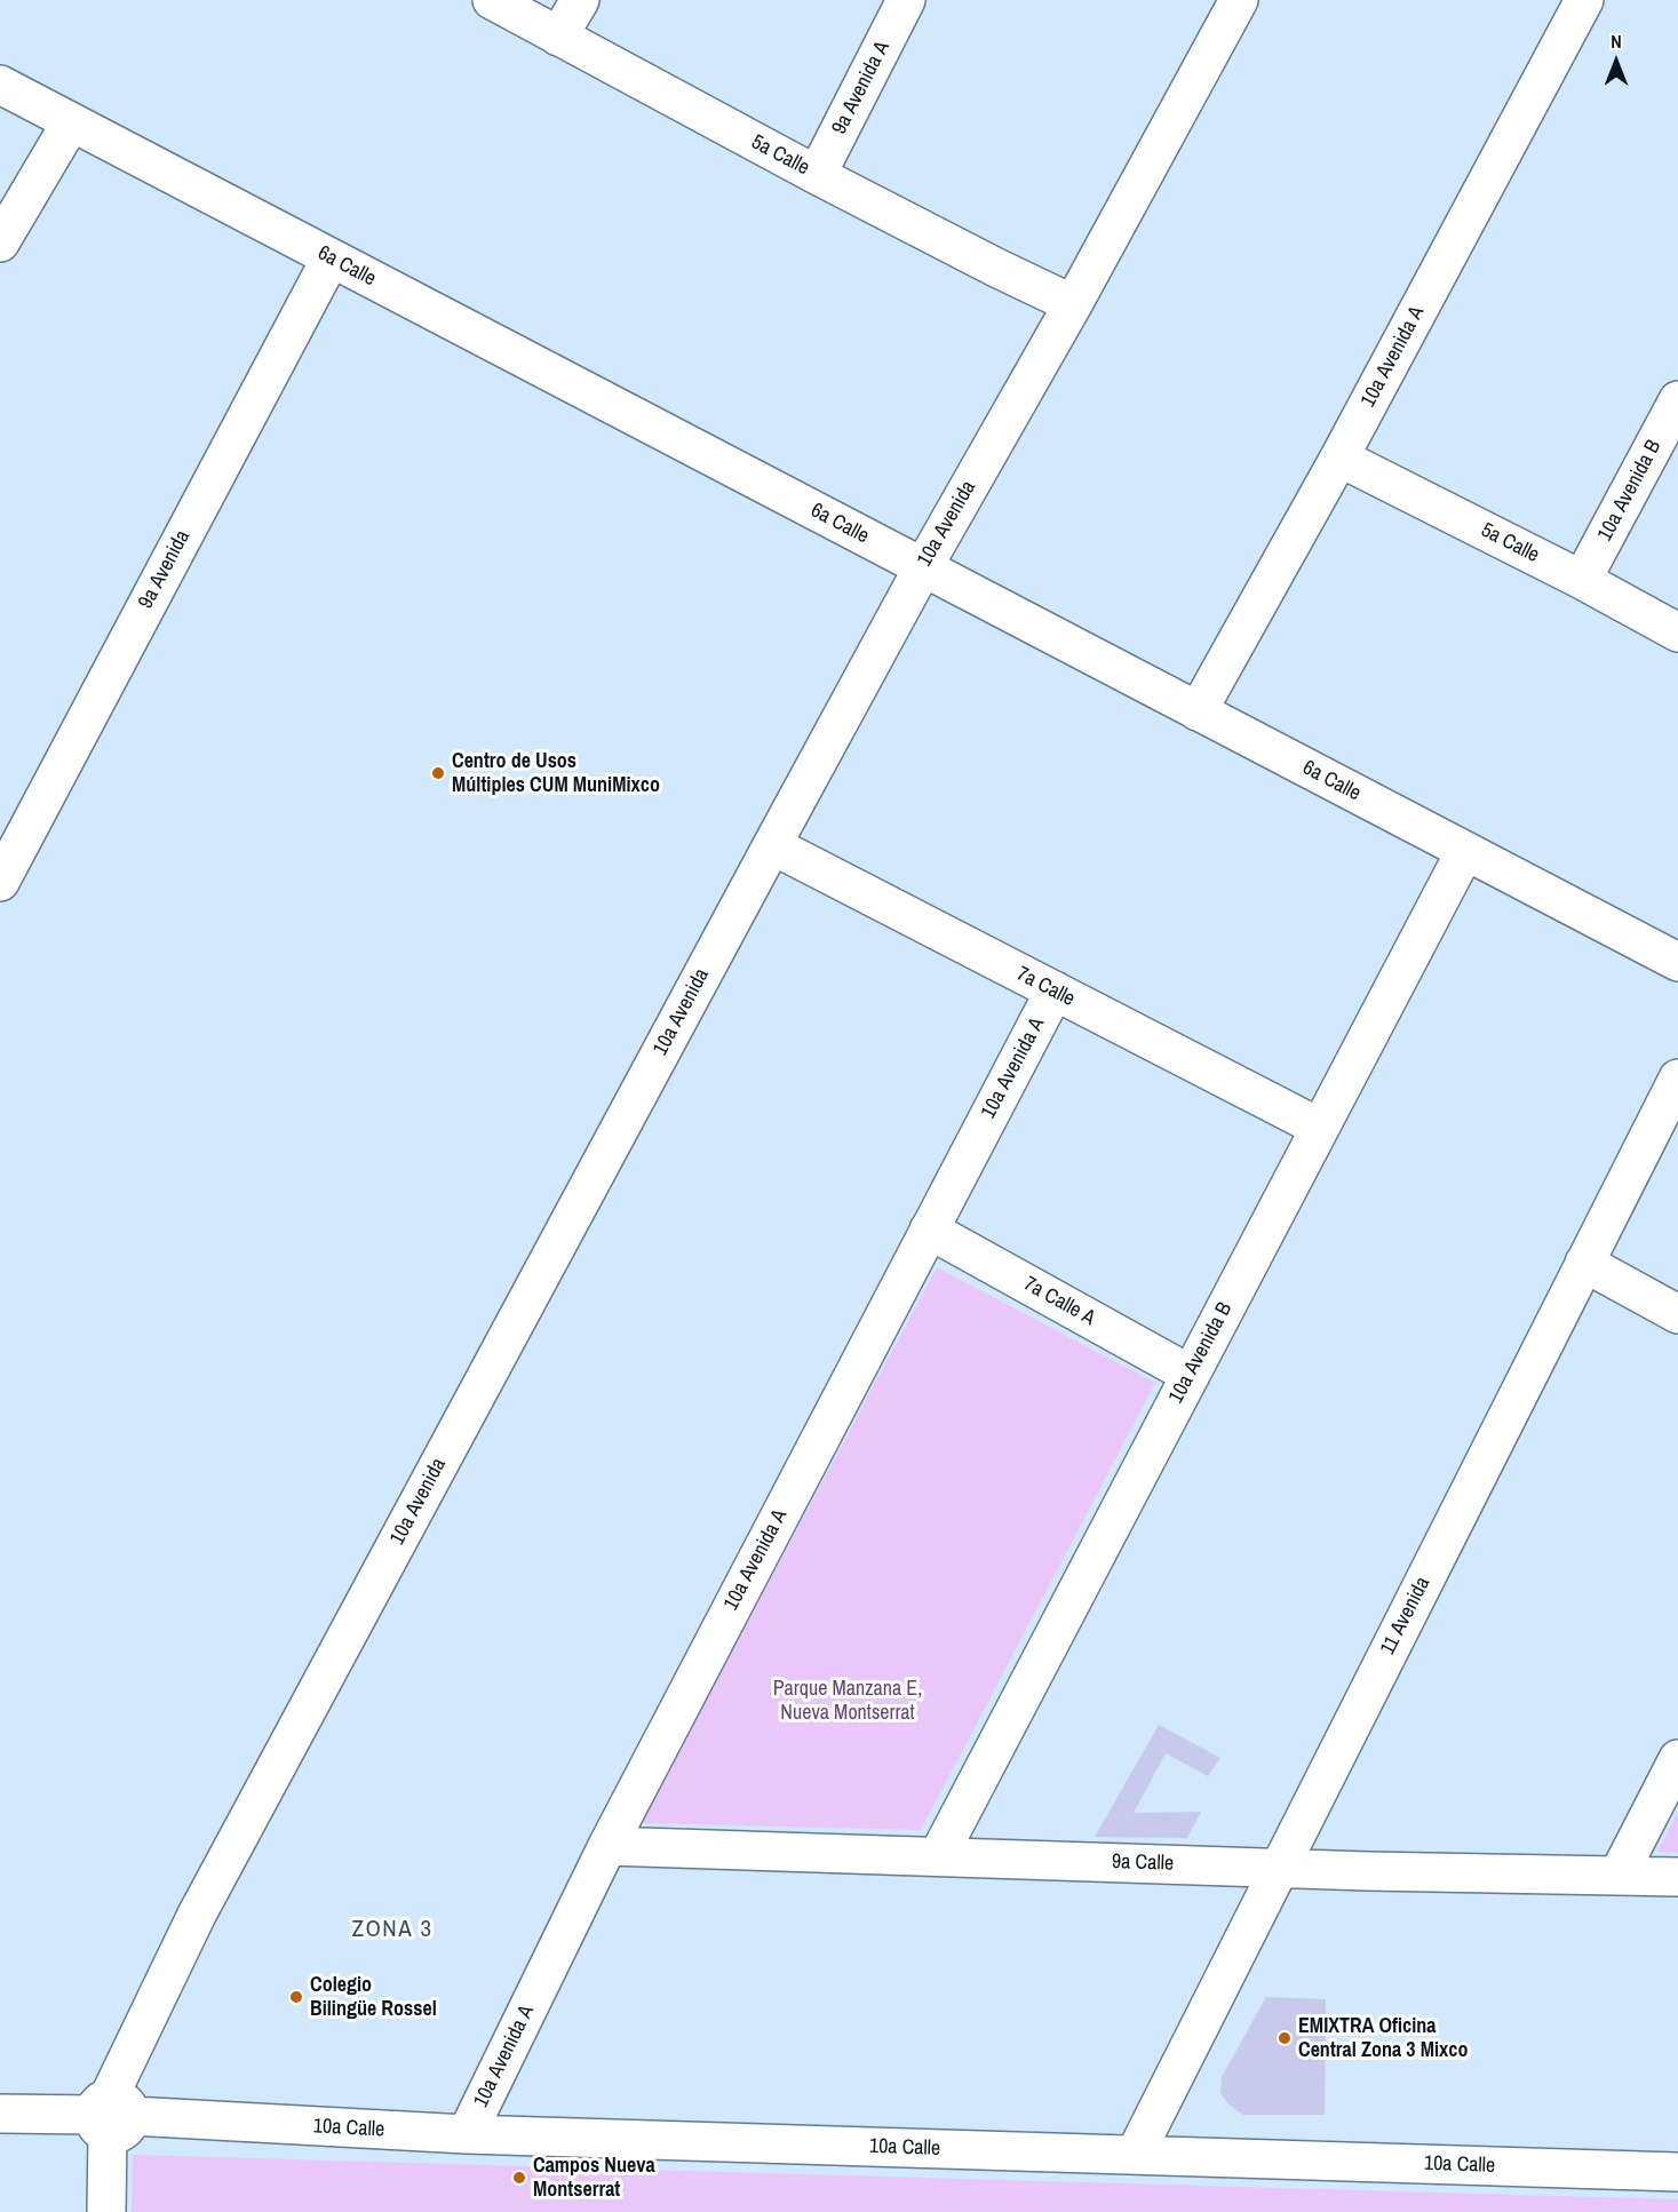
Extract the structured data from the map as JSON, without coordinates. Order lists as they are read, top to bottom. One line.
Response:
{"streets":{"street":["9a Avenida A","5a Calle","6a Calle","10a Avenida A","10a Avenida B","10a Avenida","9a Avenida","7a Calle","7a Calle A","11 Avenida","9a Calle","10a Calle"]},"crossings":[["9a Avenida A","5a Calle"],["5a Calle","10a Avenida A"],["5a Calle","10a Avenida B"],["5a Calle","10a Avenida"],["6a Calle","10a Avenida A"],["6a Calle","10a Avenida B"],["6a Calle","10a Avenida"],["6a Calle","9a Avenida"],["10a Avenida A","7a Calle"],["10a Avenida A","7a Calle A"],["10a Avenida A","9a Calle"],["10a Avenida A","10a Calle"],["10a Avenida B","7a Calle"],["10a Avenida B","7a Calle A"],["10a Avenida B","9a Calle"],["10a Avenida","7a Calle"],["10a Avenida","10a Calle"],["11 Avenida","9a Calle"],["11 Avenida","10a Calle"]],"districts":["ZONA 3"],"parks":["Parque Manzana E, Nueva Montserrat"],"places":["Centro de Usos Múltiples CUM MuniMixco","Colegio Bilingüe Rossel","EMIXTRA Oficina Central Zona 3 Mixco","Campos Nueva Montserrat"],"north":"top"}
